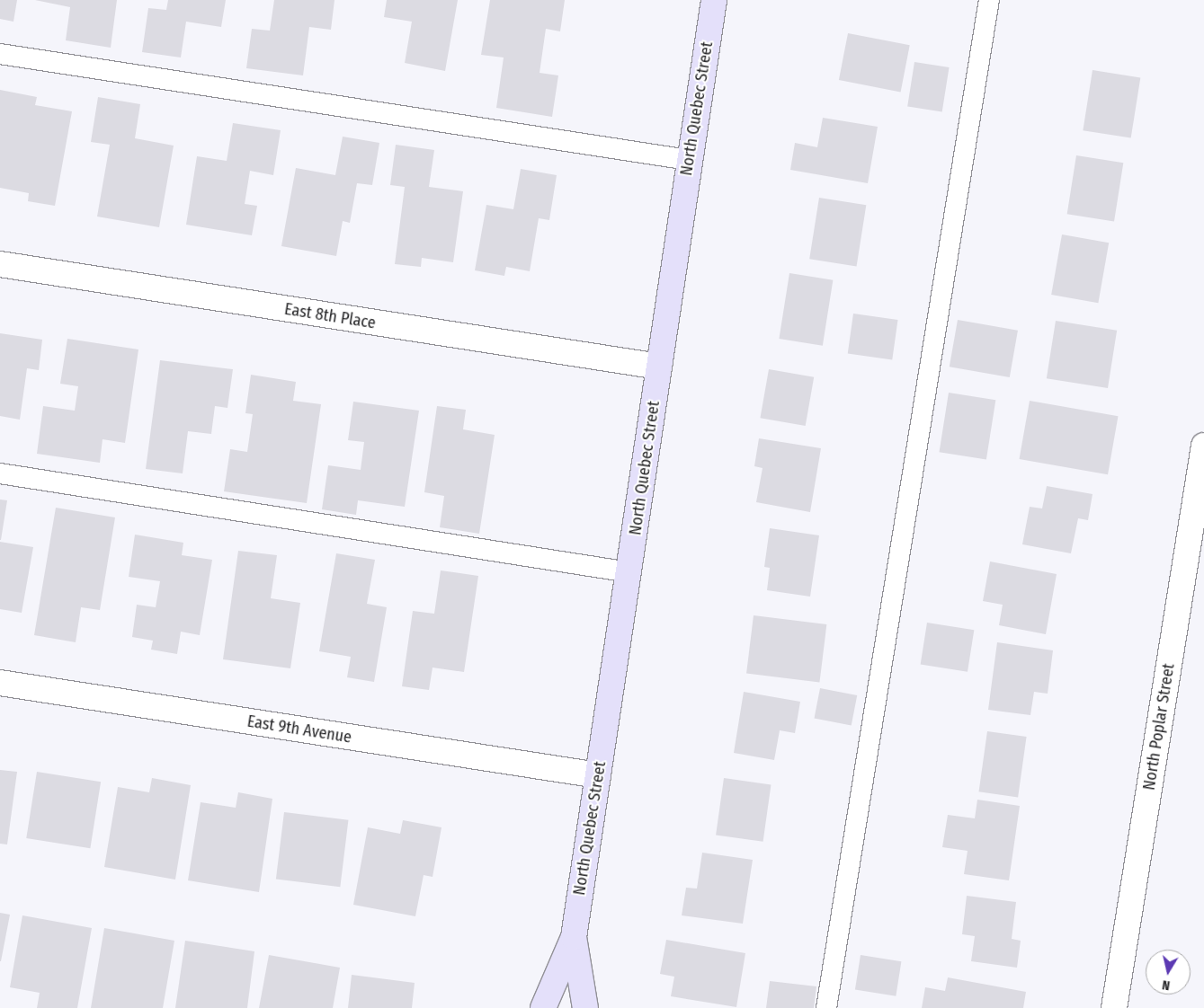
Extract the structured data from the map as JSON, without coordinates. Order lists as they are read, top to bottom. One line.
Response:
{"streets":{"main road":["North Quebec Street"],"street":["East 8th Place","North Poplar Street","East 9th Avenue"]},"crossings":[["North Quebec Street","East 8th Place"],["North Quebec Street","East 9th Avenue"]],"north":"bottom"}
